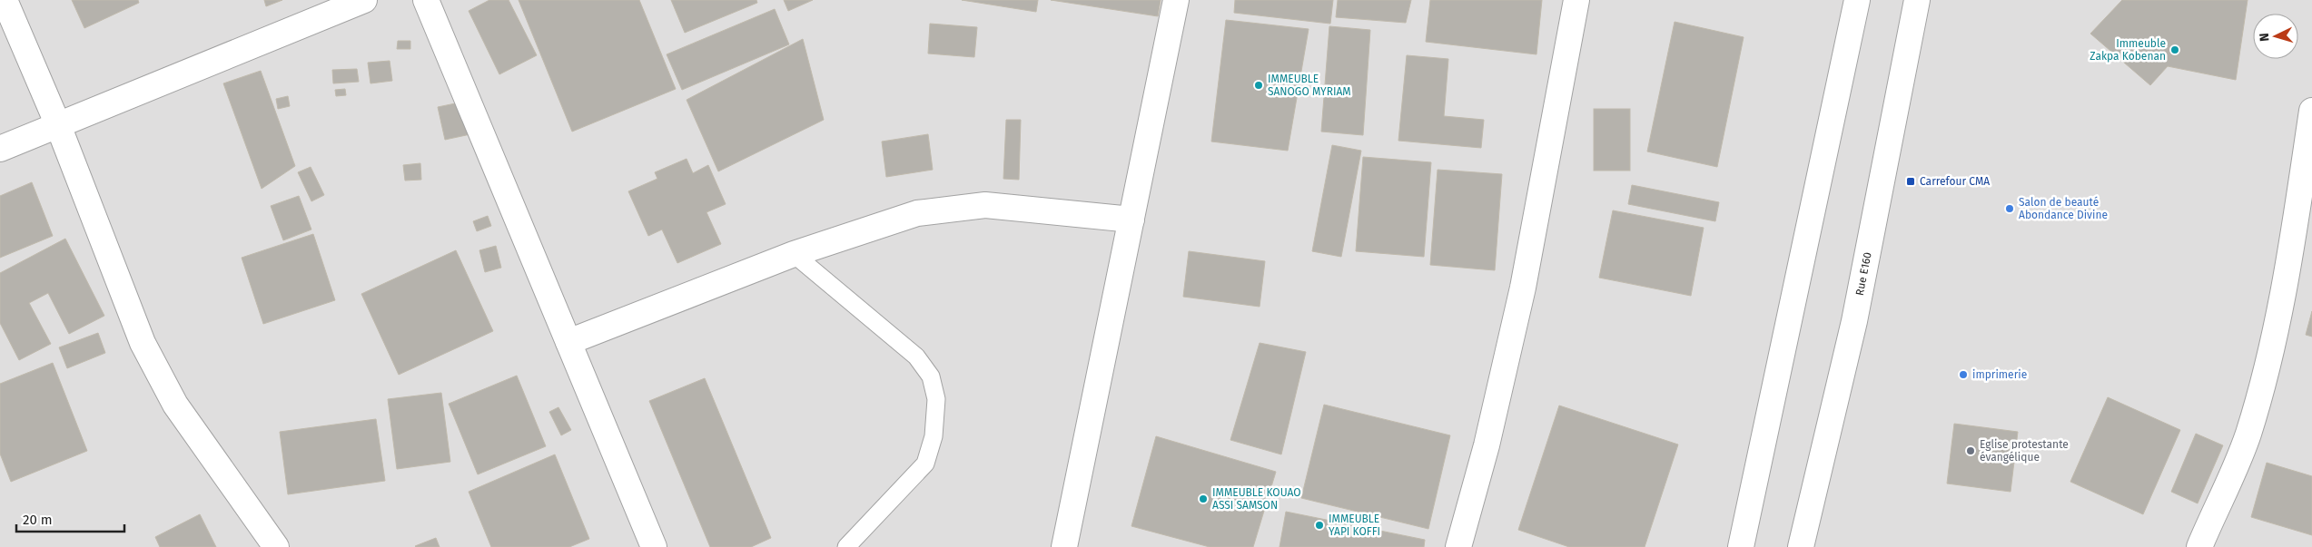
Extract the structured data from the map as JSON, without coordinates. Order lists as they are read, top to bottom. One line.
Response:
{"streets":{"street":["Rue E160"]},"places":{"other":["Immeuble Zakpa Kobenan","IMMEUBLE SANOGO MYRIAM","Salon de beauté Abondance Divine","imprimerie","Eglise protestante évangélique","IMMEUBLE KOUAO ASSI SAMSON","IMMEUBLE YAPI KOFFI"],"transit":["Carrefour CMA"]},"scale_bar":"20 m","north":"left"}
